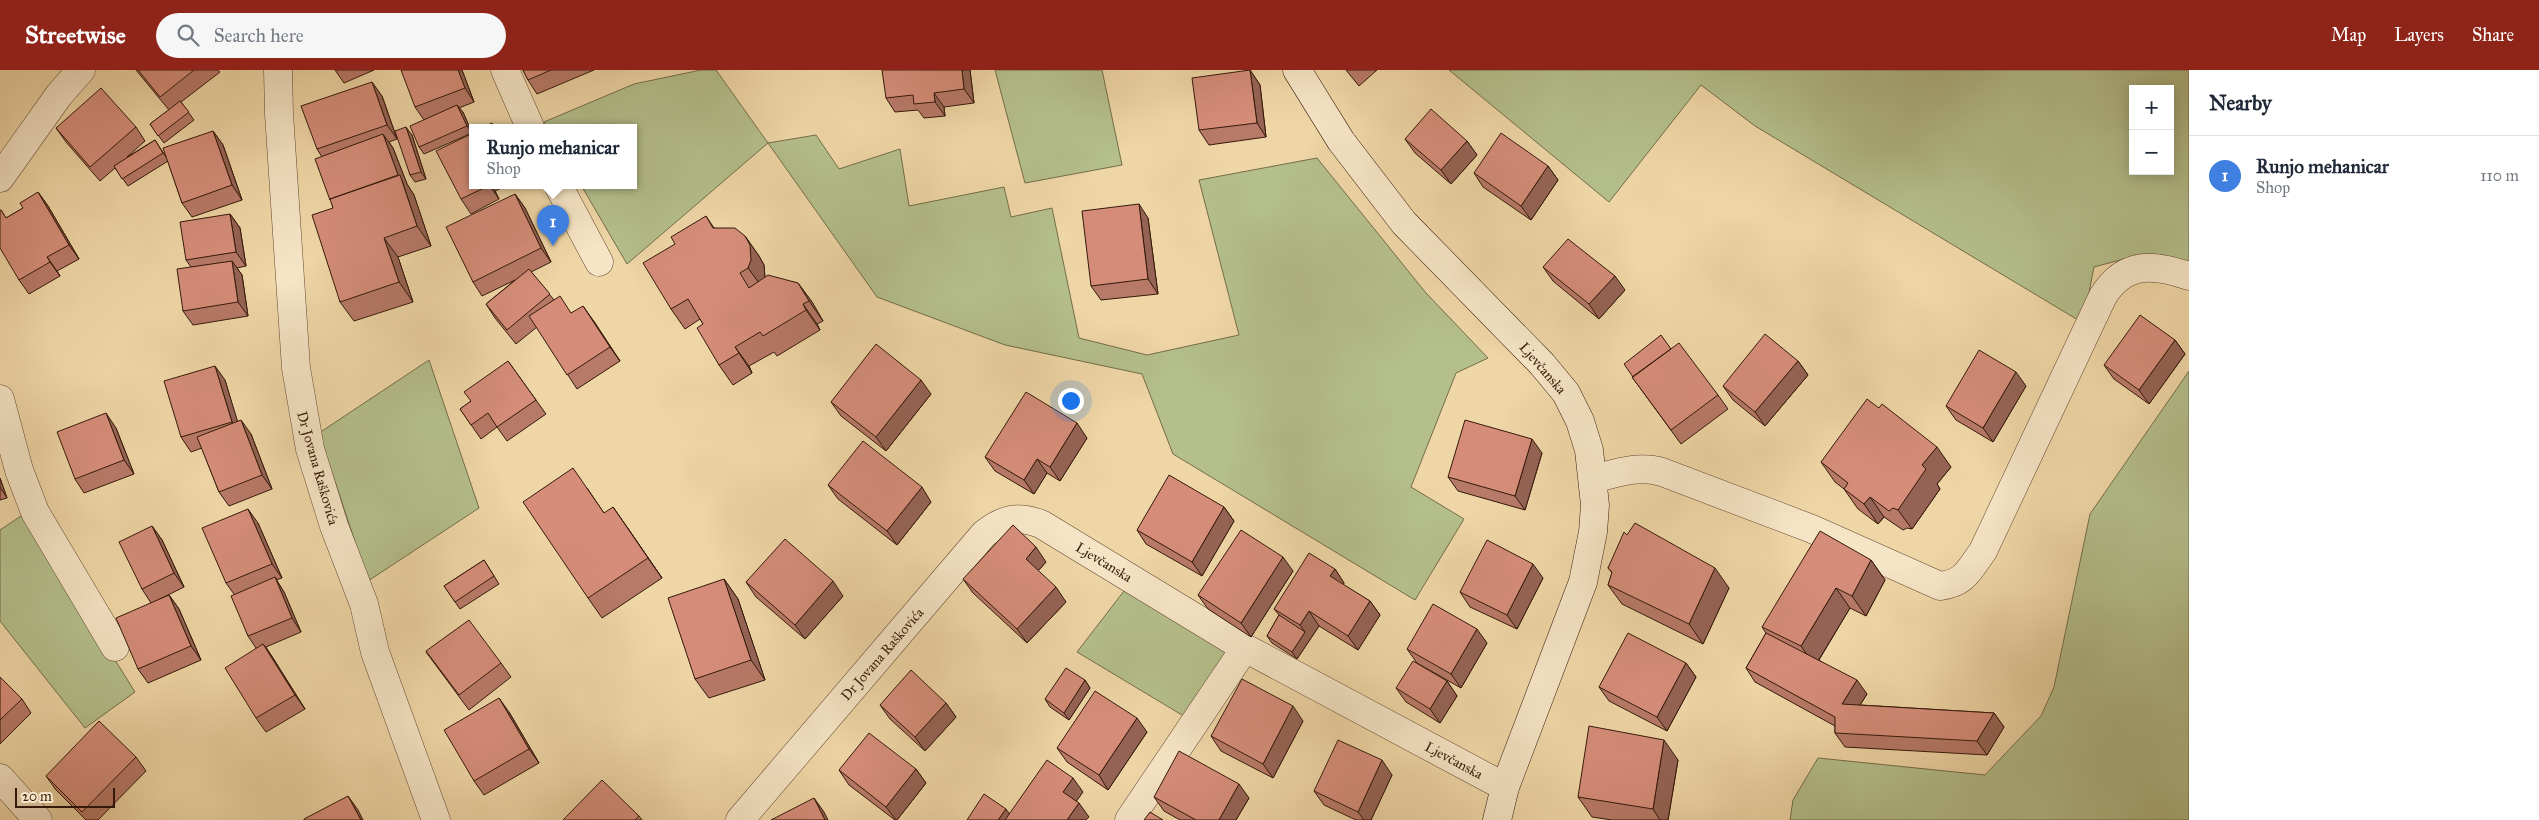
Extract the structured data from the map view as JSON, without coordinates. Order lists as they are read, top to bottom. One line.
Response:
{"streets":{"street":["Ljevčanska","Dr Jovana Raškovića"]},"crossings":[["Ljevčanska","Dr Jovana Raškovića"]],"scale_bar":"20 m","page":{"header":"Streetwise","search":"Search here","nav":["Map","Layers","Share"],"heading":"Nearby","map_buttons":["+","−"],"popup":["Runjo mehanicar","Shop"],"list":[{"mark":"1","name":"Runjo mehanicar","note":"Shop","value":"110 m"}],"pins":"1","scale":"20 m"}}
